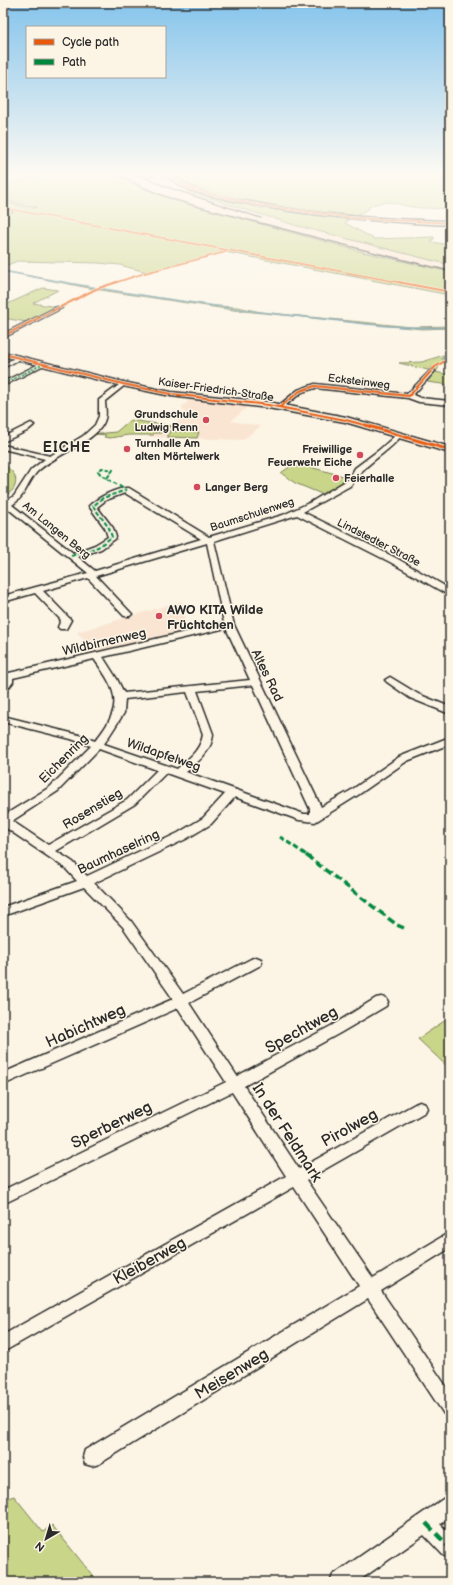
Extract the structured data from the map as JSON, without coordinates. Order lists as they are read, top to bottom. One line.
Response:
{"streets":{"street":["Ecksteinweg","Kaiser-Friedrich-Straße","Baumschulenweg","Am Langen Berg","Lindstedter Straße","Wildbirnenweg","Altes Rad","Wildapfelweg","Eichenring","Rosenstieg","Baumhaselring","Habichtweg","Spechtweg","Sperberweg","Pirolweg","In der Feldmark","Kleiberweg","Meisenweg"]},"crossings":[["Ecksteinweg","Kaiser-Friedrich-Straße"],["Kaiser-Friedrich-Straße","Baumschulenweg"],["Baumschulenweg","Am Langen Berg"],["Baumschulenweg","Lindstedter Straße"],["Baumschulenweg","Altes Rad"],["Wildbirnenweg","Altes Rad"],["Wildbirnenweg","Eichenring"],["Altes Rad","Wildapfelweg"],["Wildapfelweg","Eichenring"],["Wildapfelweg","Rosenstieg"],["Wildapfelweg","Baumhaselring"],["Eichenring","In der Feldmark"],["Rosenstieg","In der Feldmark"],["Baumhaselring","In der Feldmark"],["Habichtweg","In der Feldmark"],["Spechtweg","Sperberweg"],["Spechtweg","In der Feldmark"],["Sperberweg","In der Feldmark"],["Pirolweg","In der Feldmark"],["Pirolweg","Kleiberweg"],["In der Feldmark","Kleiberweg"],["In der Feldmark","Meisenweg"]],"districts":["EICHE"],"places":["Grundschule Ludwig Renn","Turnhalle Am alten Mörtelwerk","Freiwillige Feuerwehr Eiche","Feierhalle","Langer Berg","AWO KITA Wilde Früchtchen"],"legend":["Cycle path","Path"],"north":"bottom left"}
